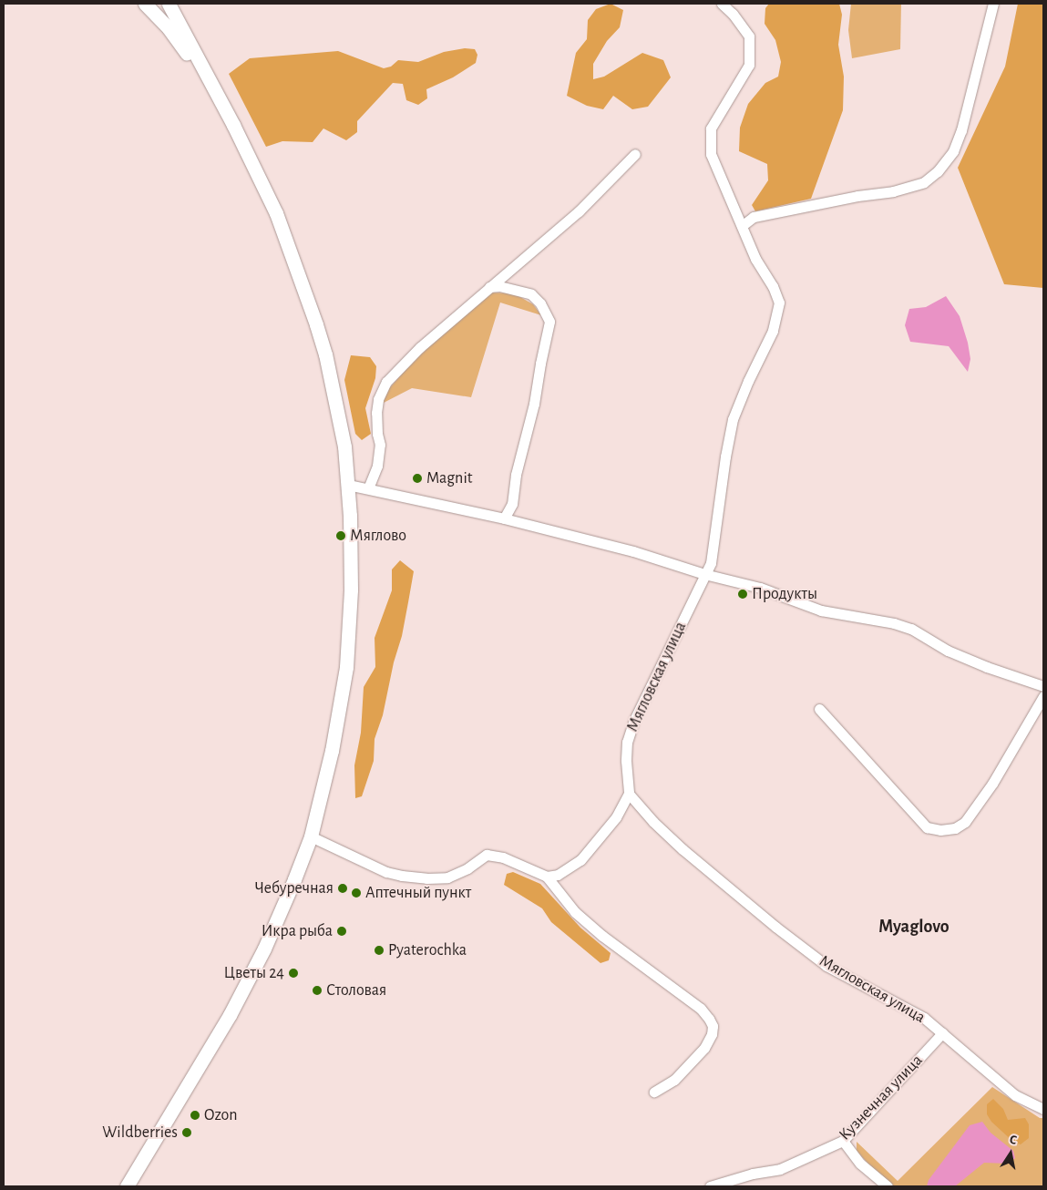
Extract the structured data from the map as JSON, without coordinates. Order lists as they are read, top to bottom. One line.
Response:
{"streets":{"street":["Мягловская улица","Кузнечная улица"]},"crossings":[["Мягловская улица","Кузнечная улица"]],"districts":["Myaglovo"],"places":["Magnit","Мяглово","Продукты","Чебуречная","Аптечный пункт","Икра рыба","Pyaterochka","Цветы 24","Столовая","Ozon","Wildberries"],"north":"top"}
